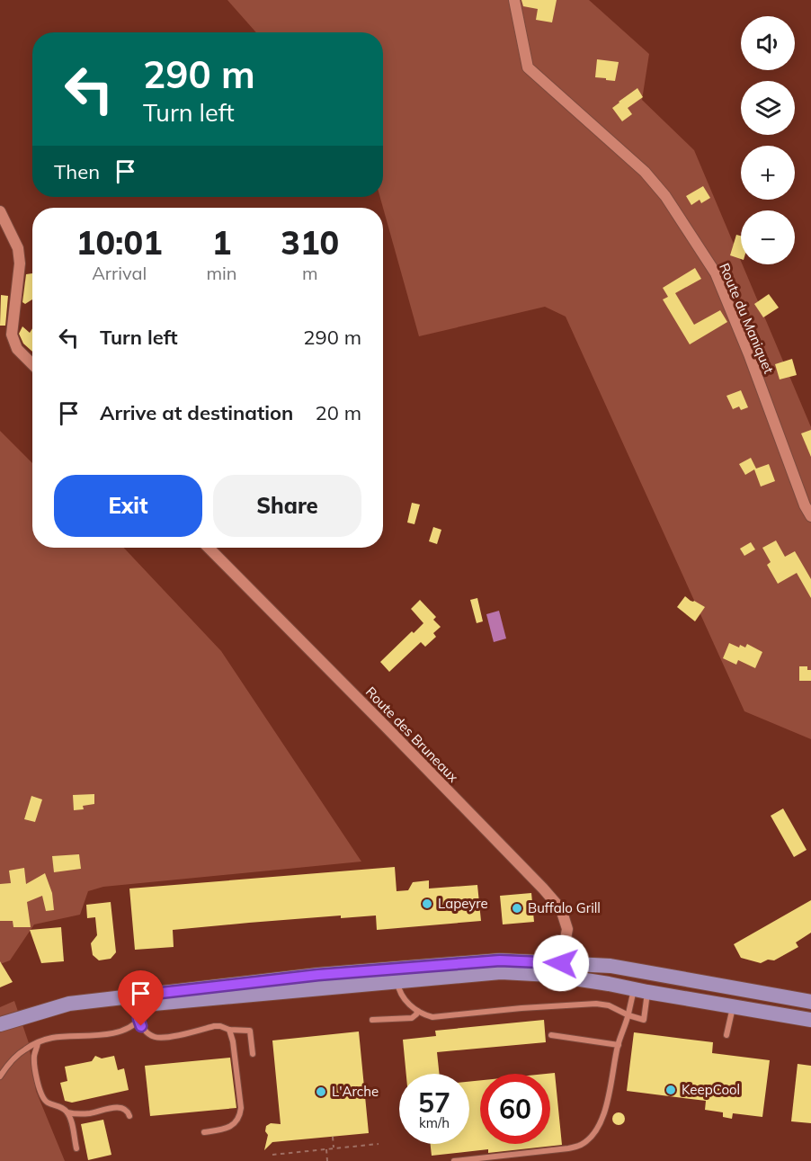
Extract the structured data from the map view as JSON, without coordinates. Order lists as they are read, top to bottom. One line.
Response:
{"streets":{"street":["Route du Maniquet","Route des Bruneaux"]},"places":["Lapeyre","Buffalo Grill","KeepCool","L'Arche"],"page":{"map_buttons":["+","−"],"turn":["290 m","Turn left"],"then":"Then","eta":["10:01","Arrival","1","min","310","m"],"list":[{"name":"Turn left","value":"290 m"},{"name":"Arrive at destination","value":"20 m"}],"buttons":["Exit","Share"],"speed":"57 km/h","limit":"60"}}
